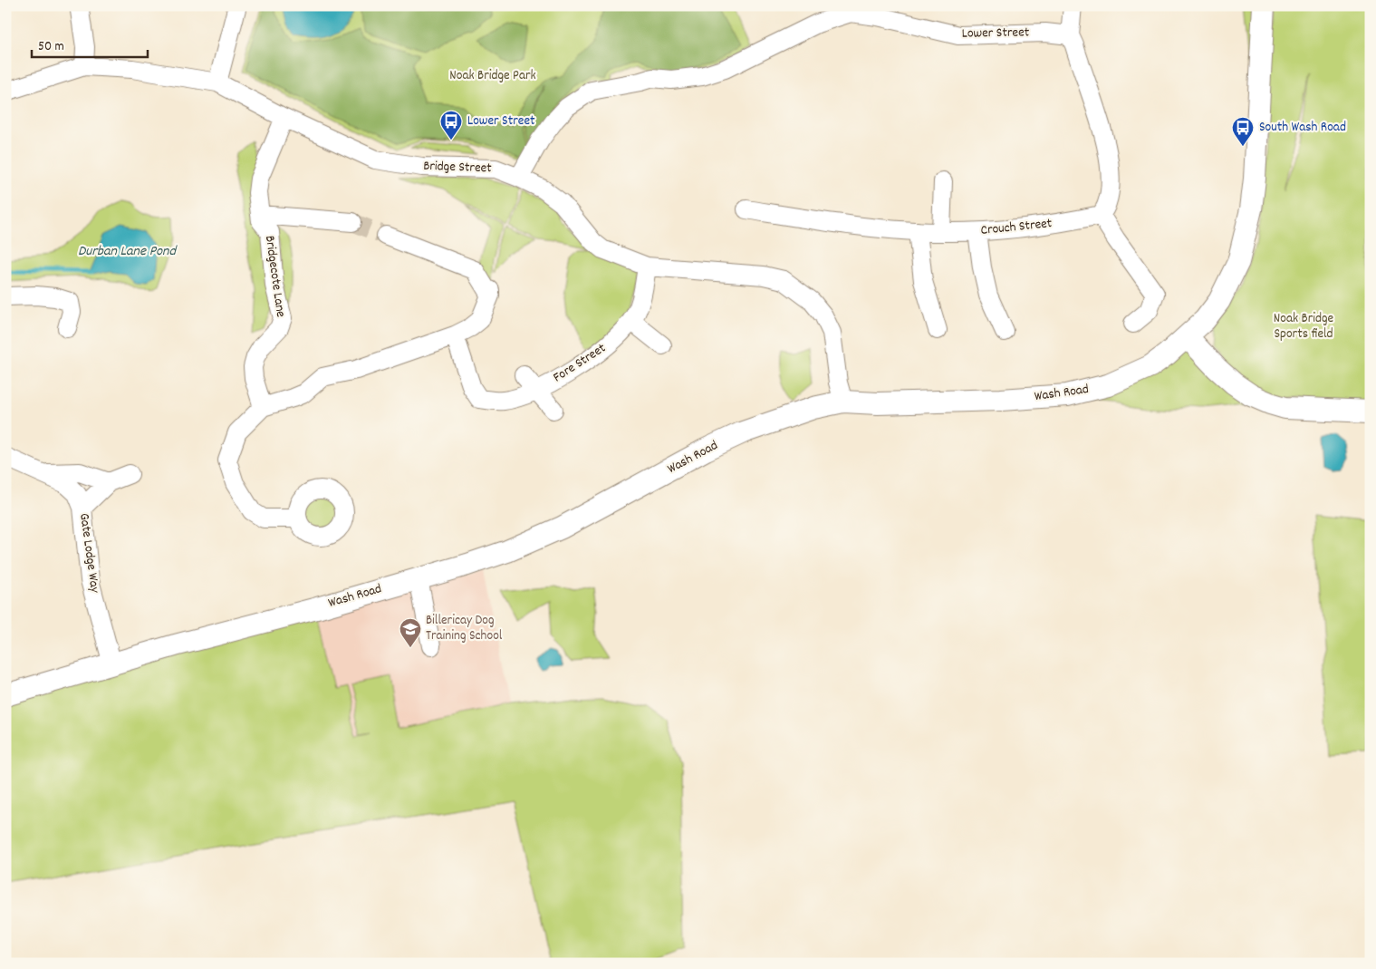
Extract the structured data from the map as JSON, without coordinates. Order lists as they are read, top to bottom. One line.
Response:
{"streets":{"street":["Lower Street","Bridge Street","Crouch Street","Bridgecote Lane","Fore Street","Wash Road","Gate Lodge Way"]},"crossings":[["Lower Street","Bridge Street"],["Bridge Street","Bridgecote Lane"],["Bridge Street","Fore Street"],["Bridge Street","Wash Road"],["Wash Road","Gate Lodge Way"]],"water":["Durban Lane Pond"],"parks":["Noak Bridge Park","Noak Bridge Sports field"],"places":{"bus stop":["Lower Street","South Wash Road"],"school or university":["Billericay Dog Training School"]},"scale_bar":"50 m"}
